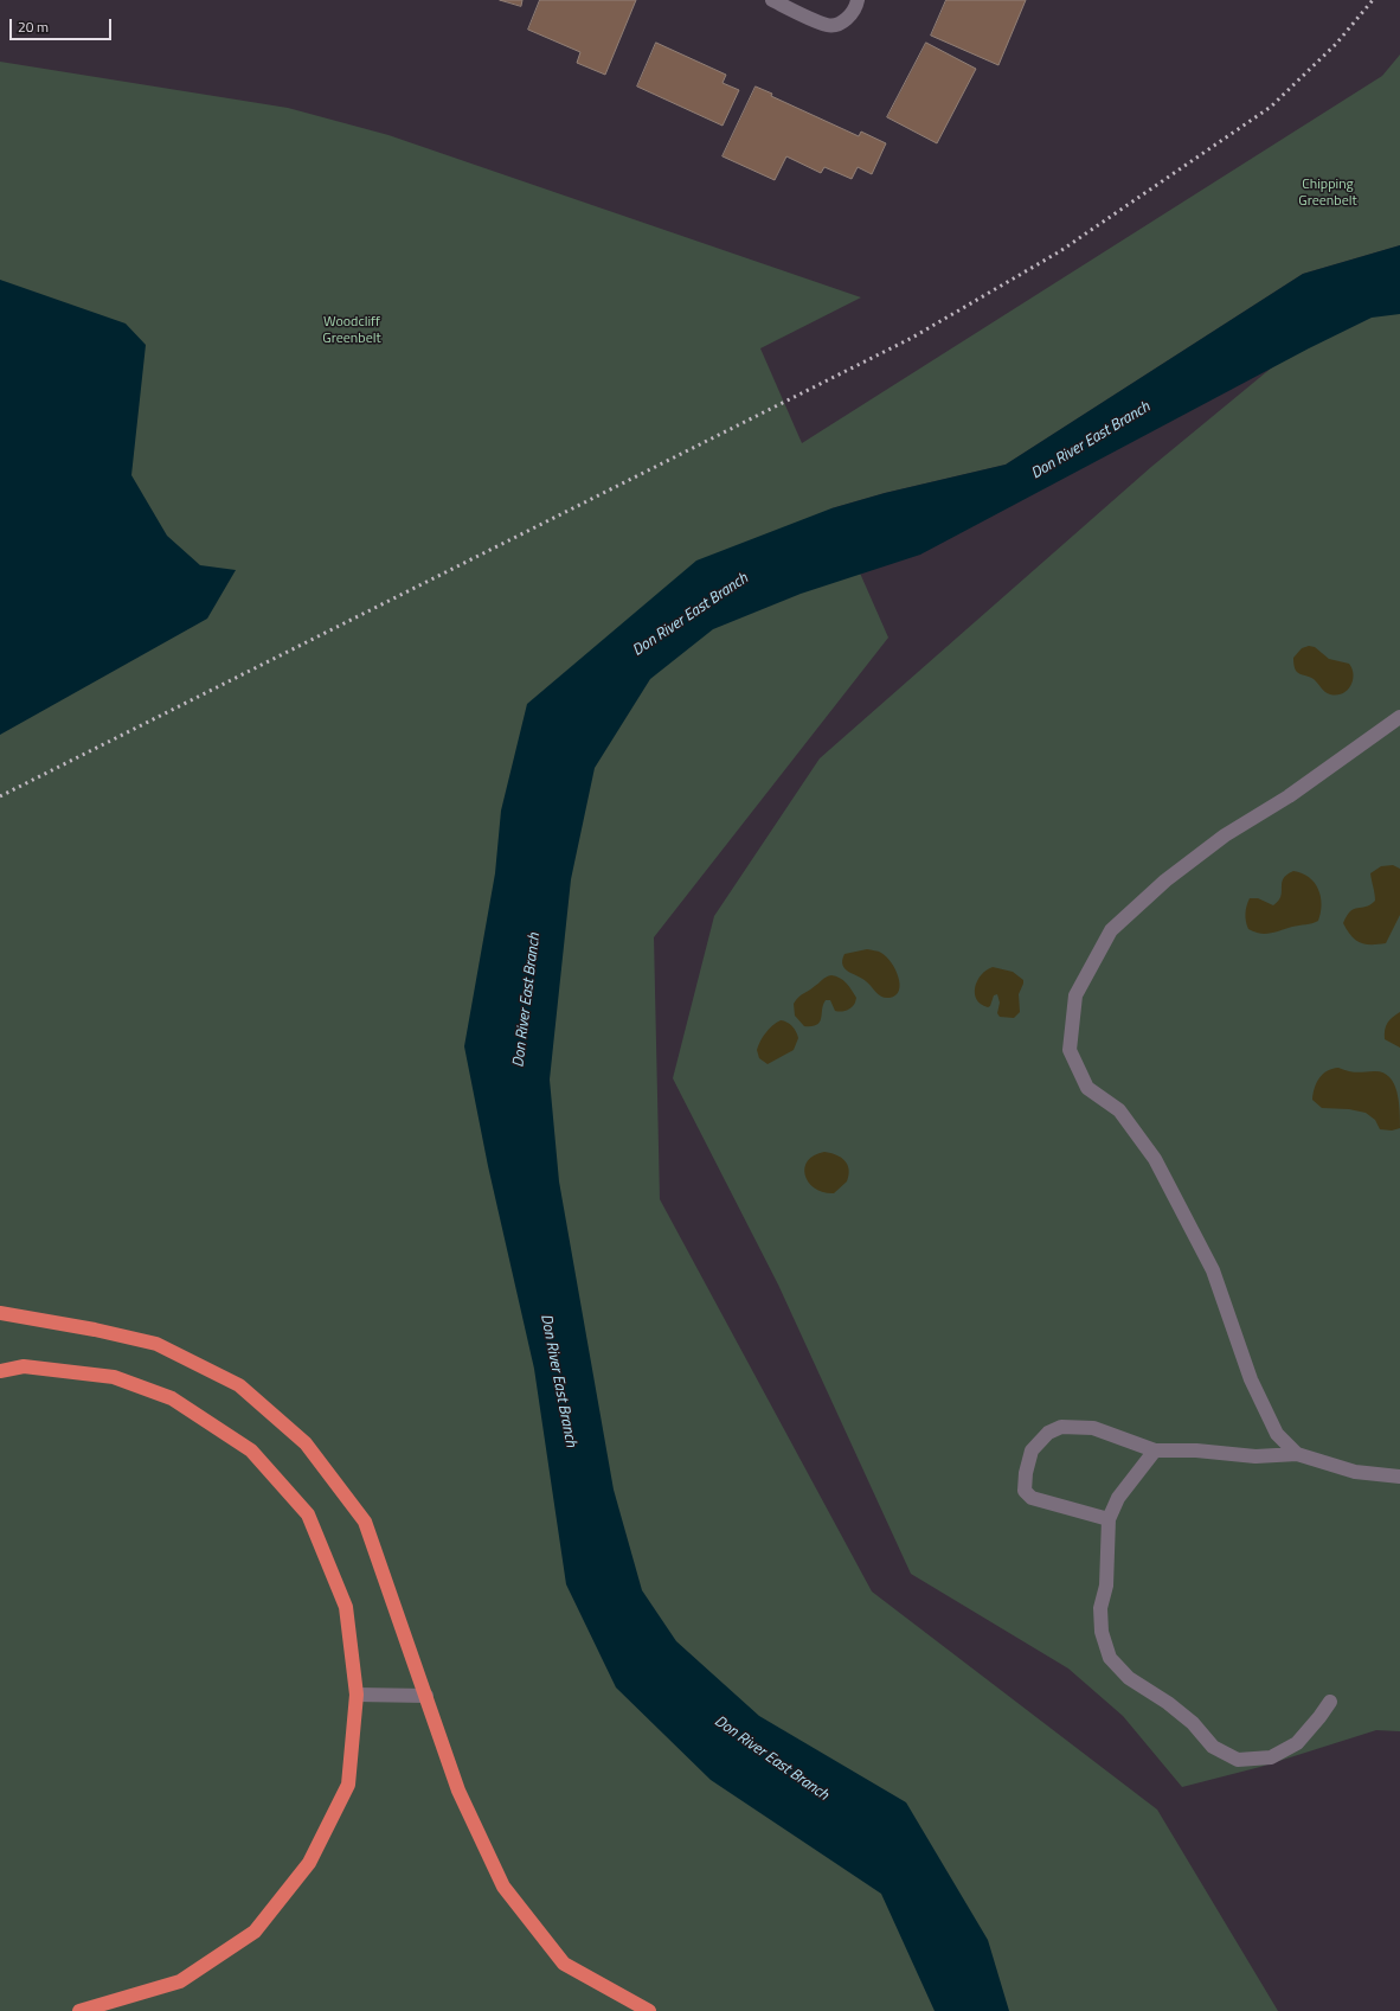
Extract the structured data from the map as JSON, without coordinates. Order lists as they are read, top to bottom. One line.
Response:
{"water":["Don River East Branch"],"parks":["Chipping Greenbelt","Woodcliff Greenbelt"],"scale_bar":"20 m"}
